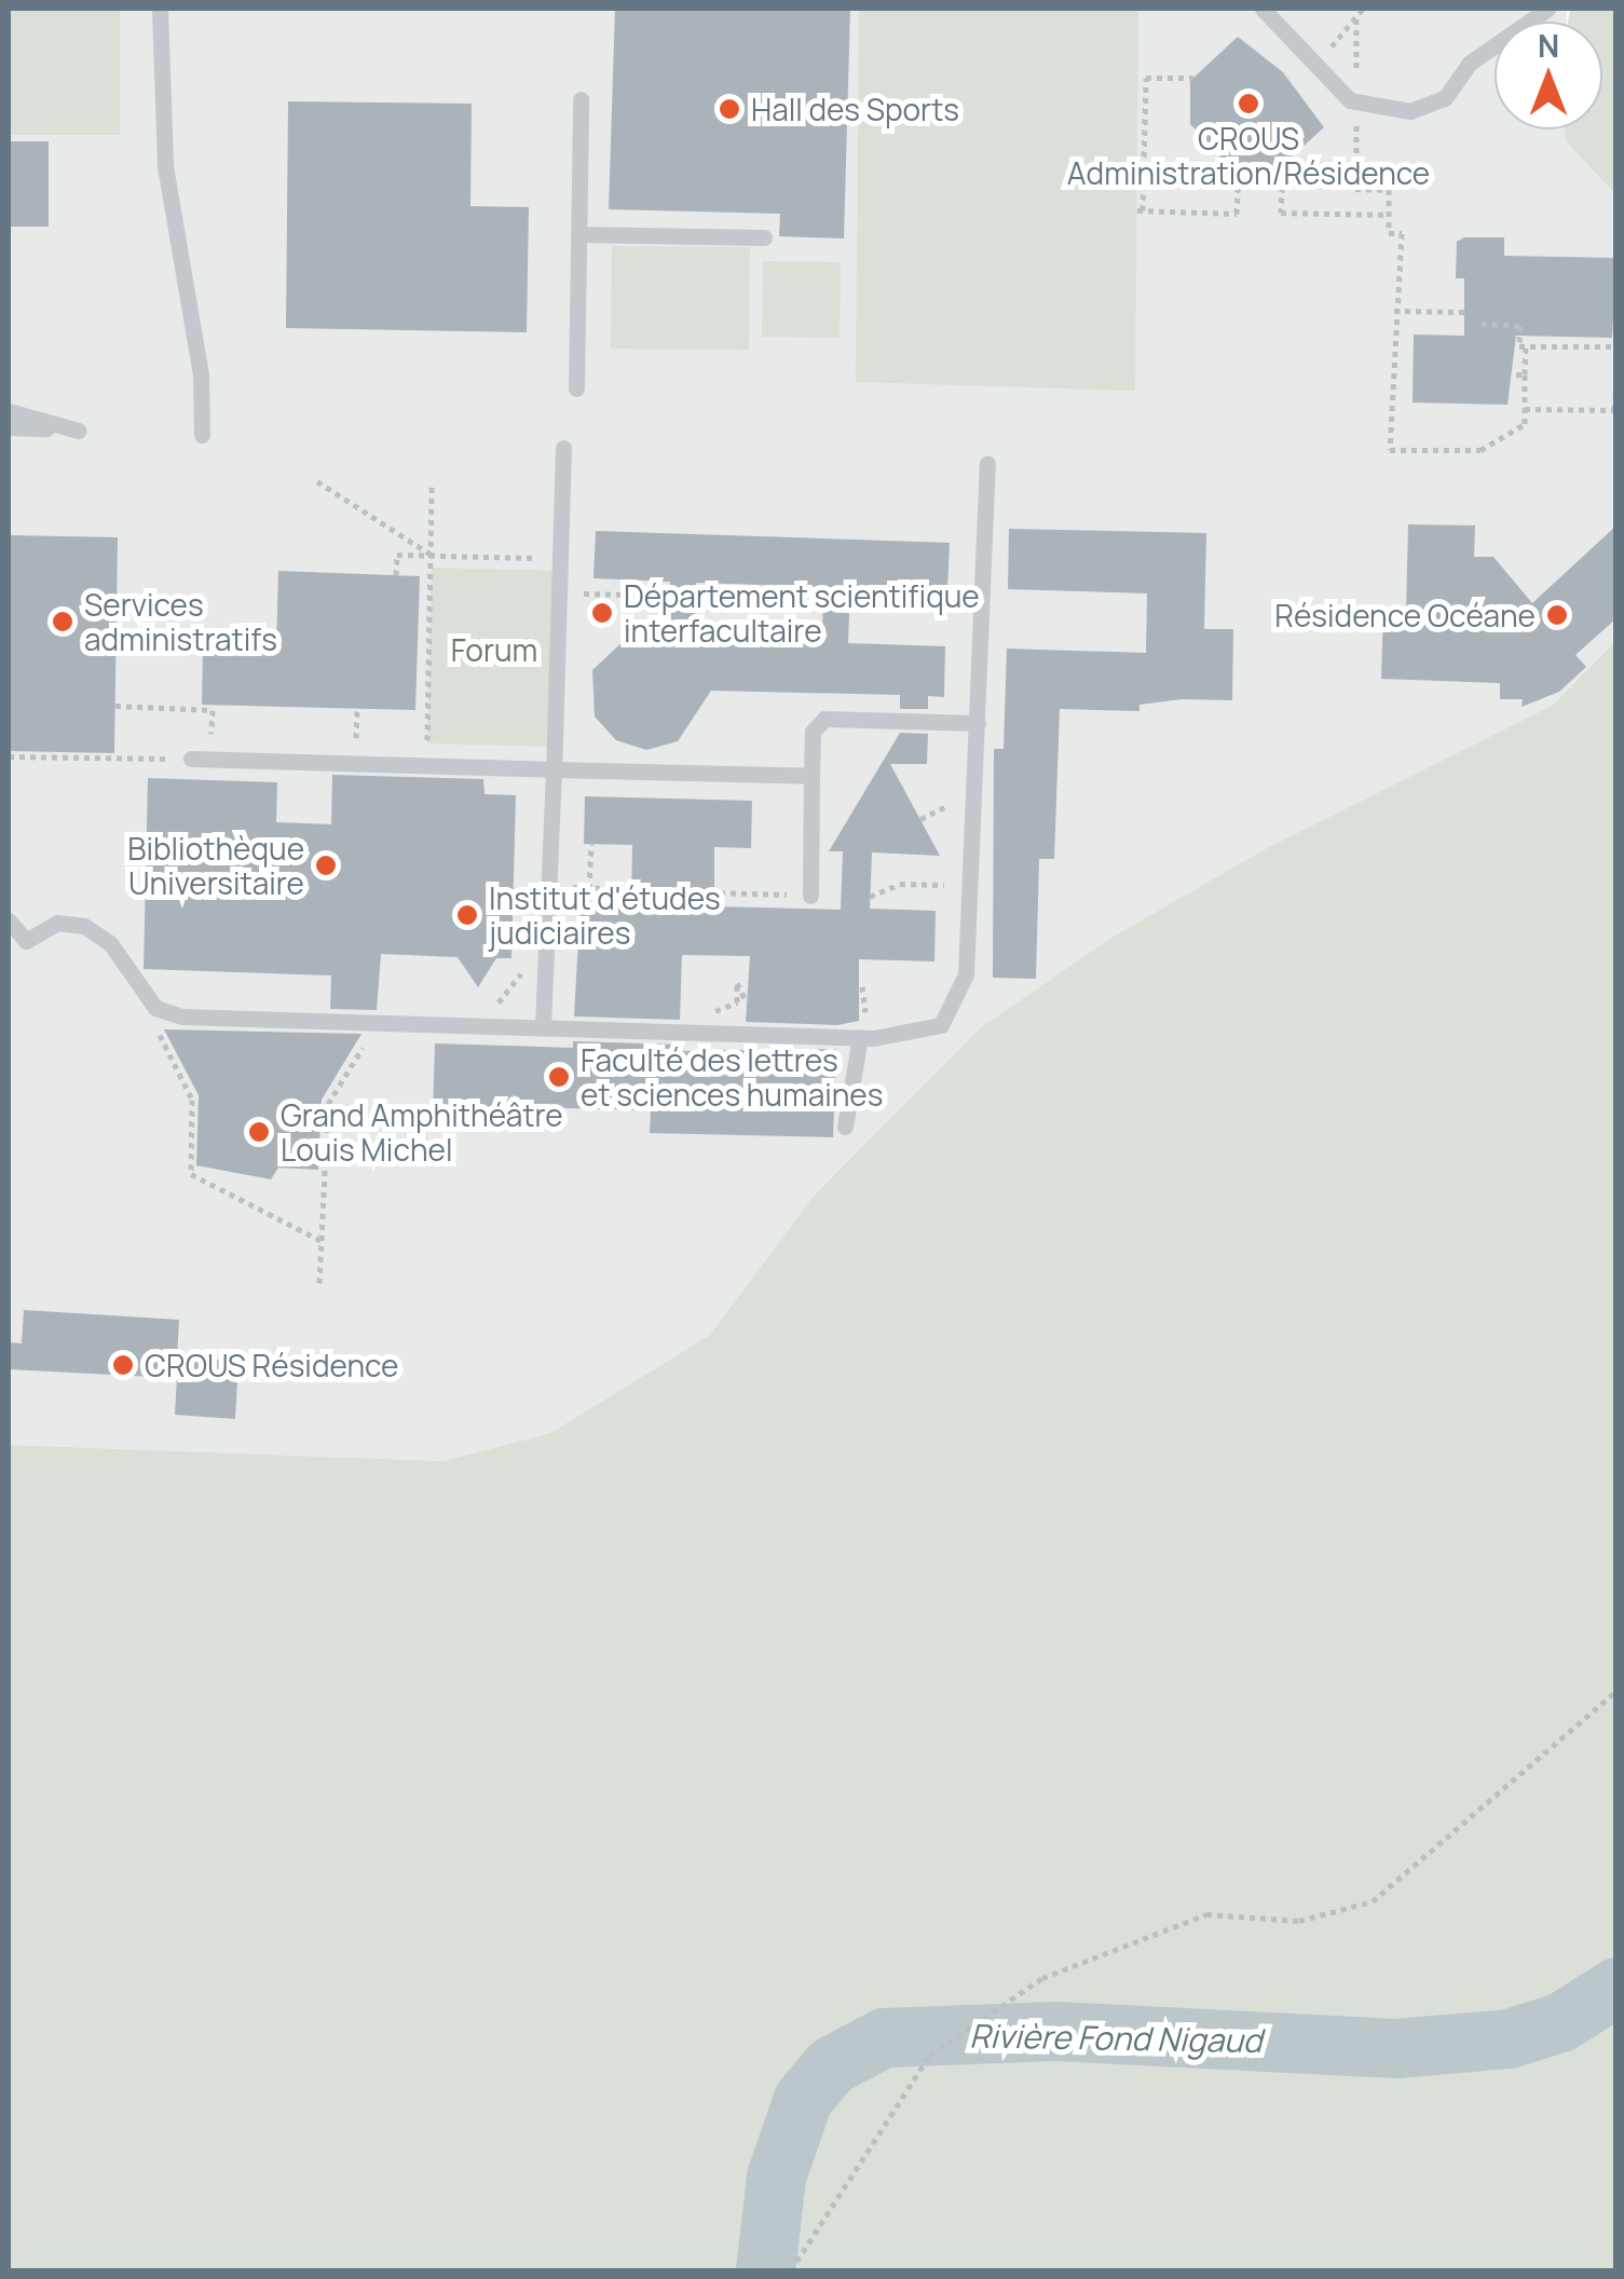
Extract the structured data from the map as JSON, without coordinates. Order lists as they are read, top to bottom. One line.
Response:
{"water":["Rivière Fond Nigaud"],"parks":["Forum"],"places":["CROUS Administration/Résidence","Hall des Sports","Département scientifique interfacultaire","Résidence Océane","Services administratifs","Bibliothèque Universitaire","Institut d'études judiciaires","Faculté des lettres et sciences humaines","Grand Amphithéâtre Louis Michel","CROUS Résidence"],"north":"top"}
